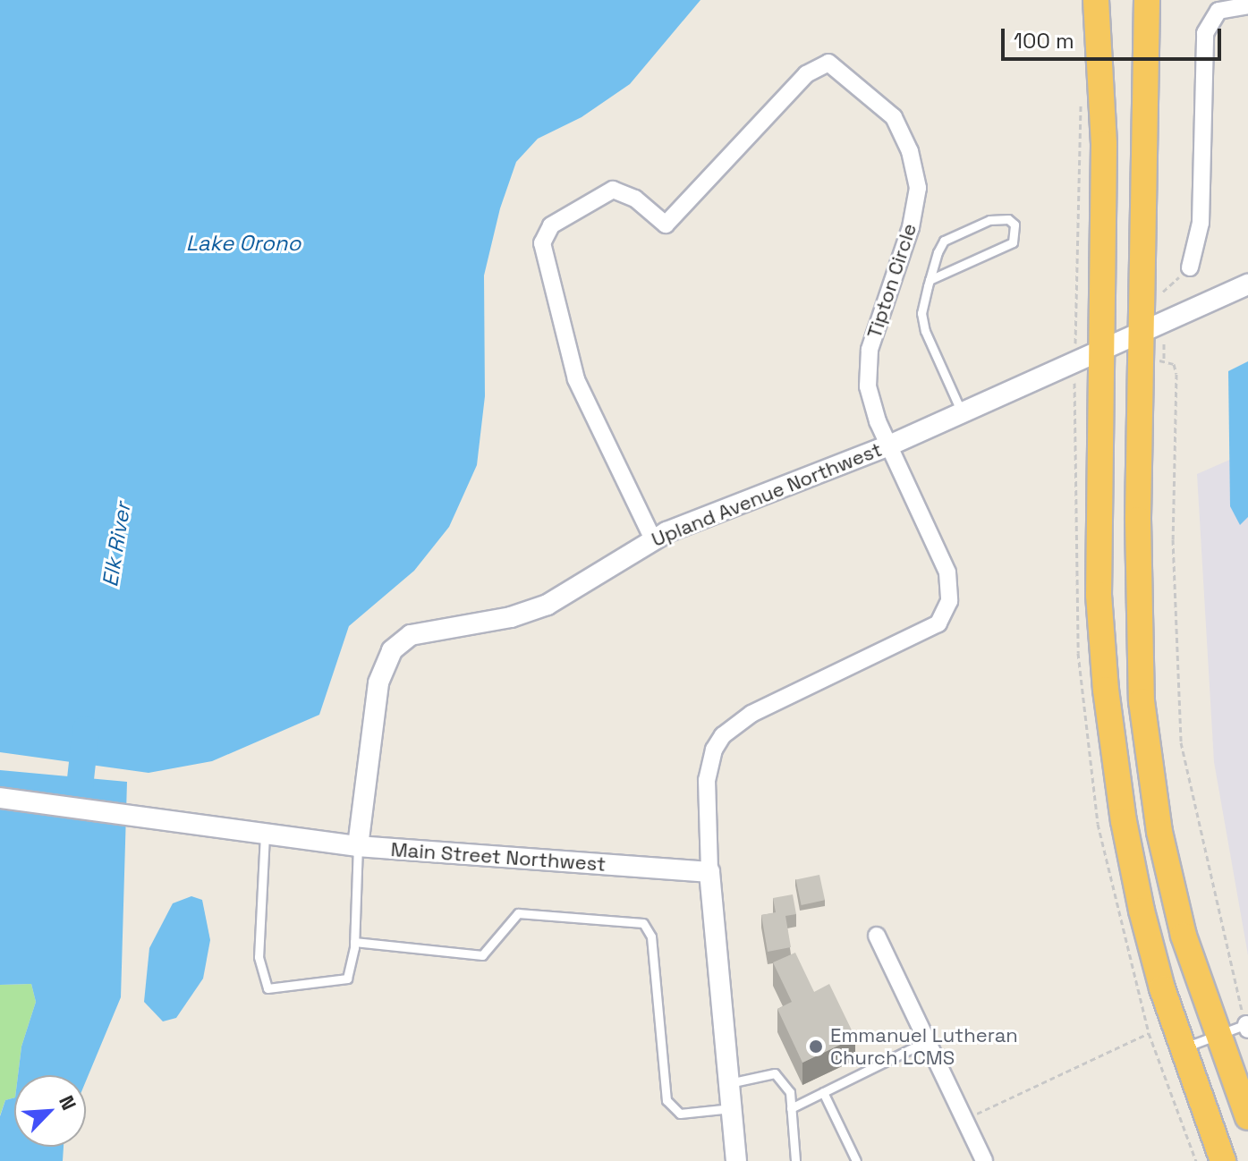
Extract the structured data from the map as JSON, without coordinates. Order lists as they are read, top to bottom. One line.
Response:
{"streets":{"street":["Tipton Circle","Upland Avenue Northwest","Main Street Northwest"]},"crossings":[["Tipton Circle","Upland Avenue Northwest"],["Tipton Circle","Main Street Northwest"],["Upland Avenue Northwest","Main Street Northwest"]],"water":["Lake Orono","Elk River"],"places":["Emmanuel Lutheran Church LCMS"],"scale_bar":"100 m","north":"top right"}
